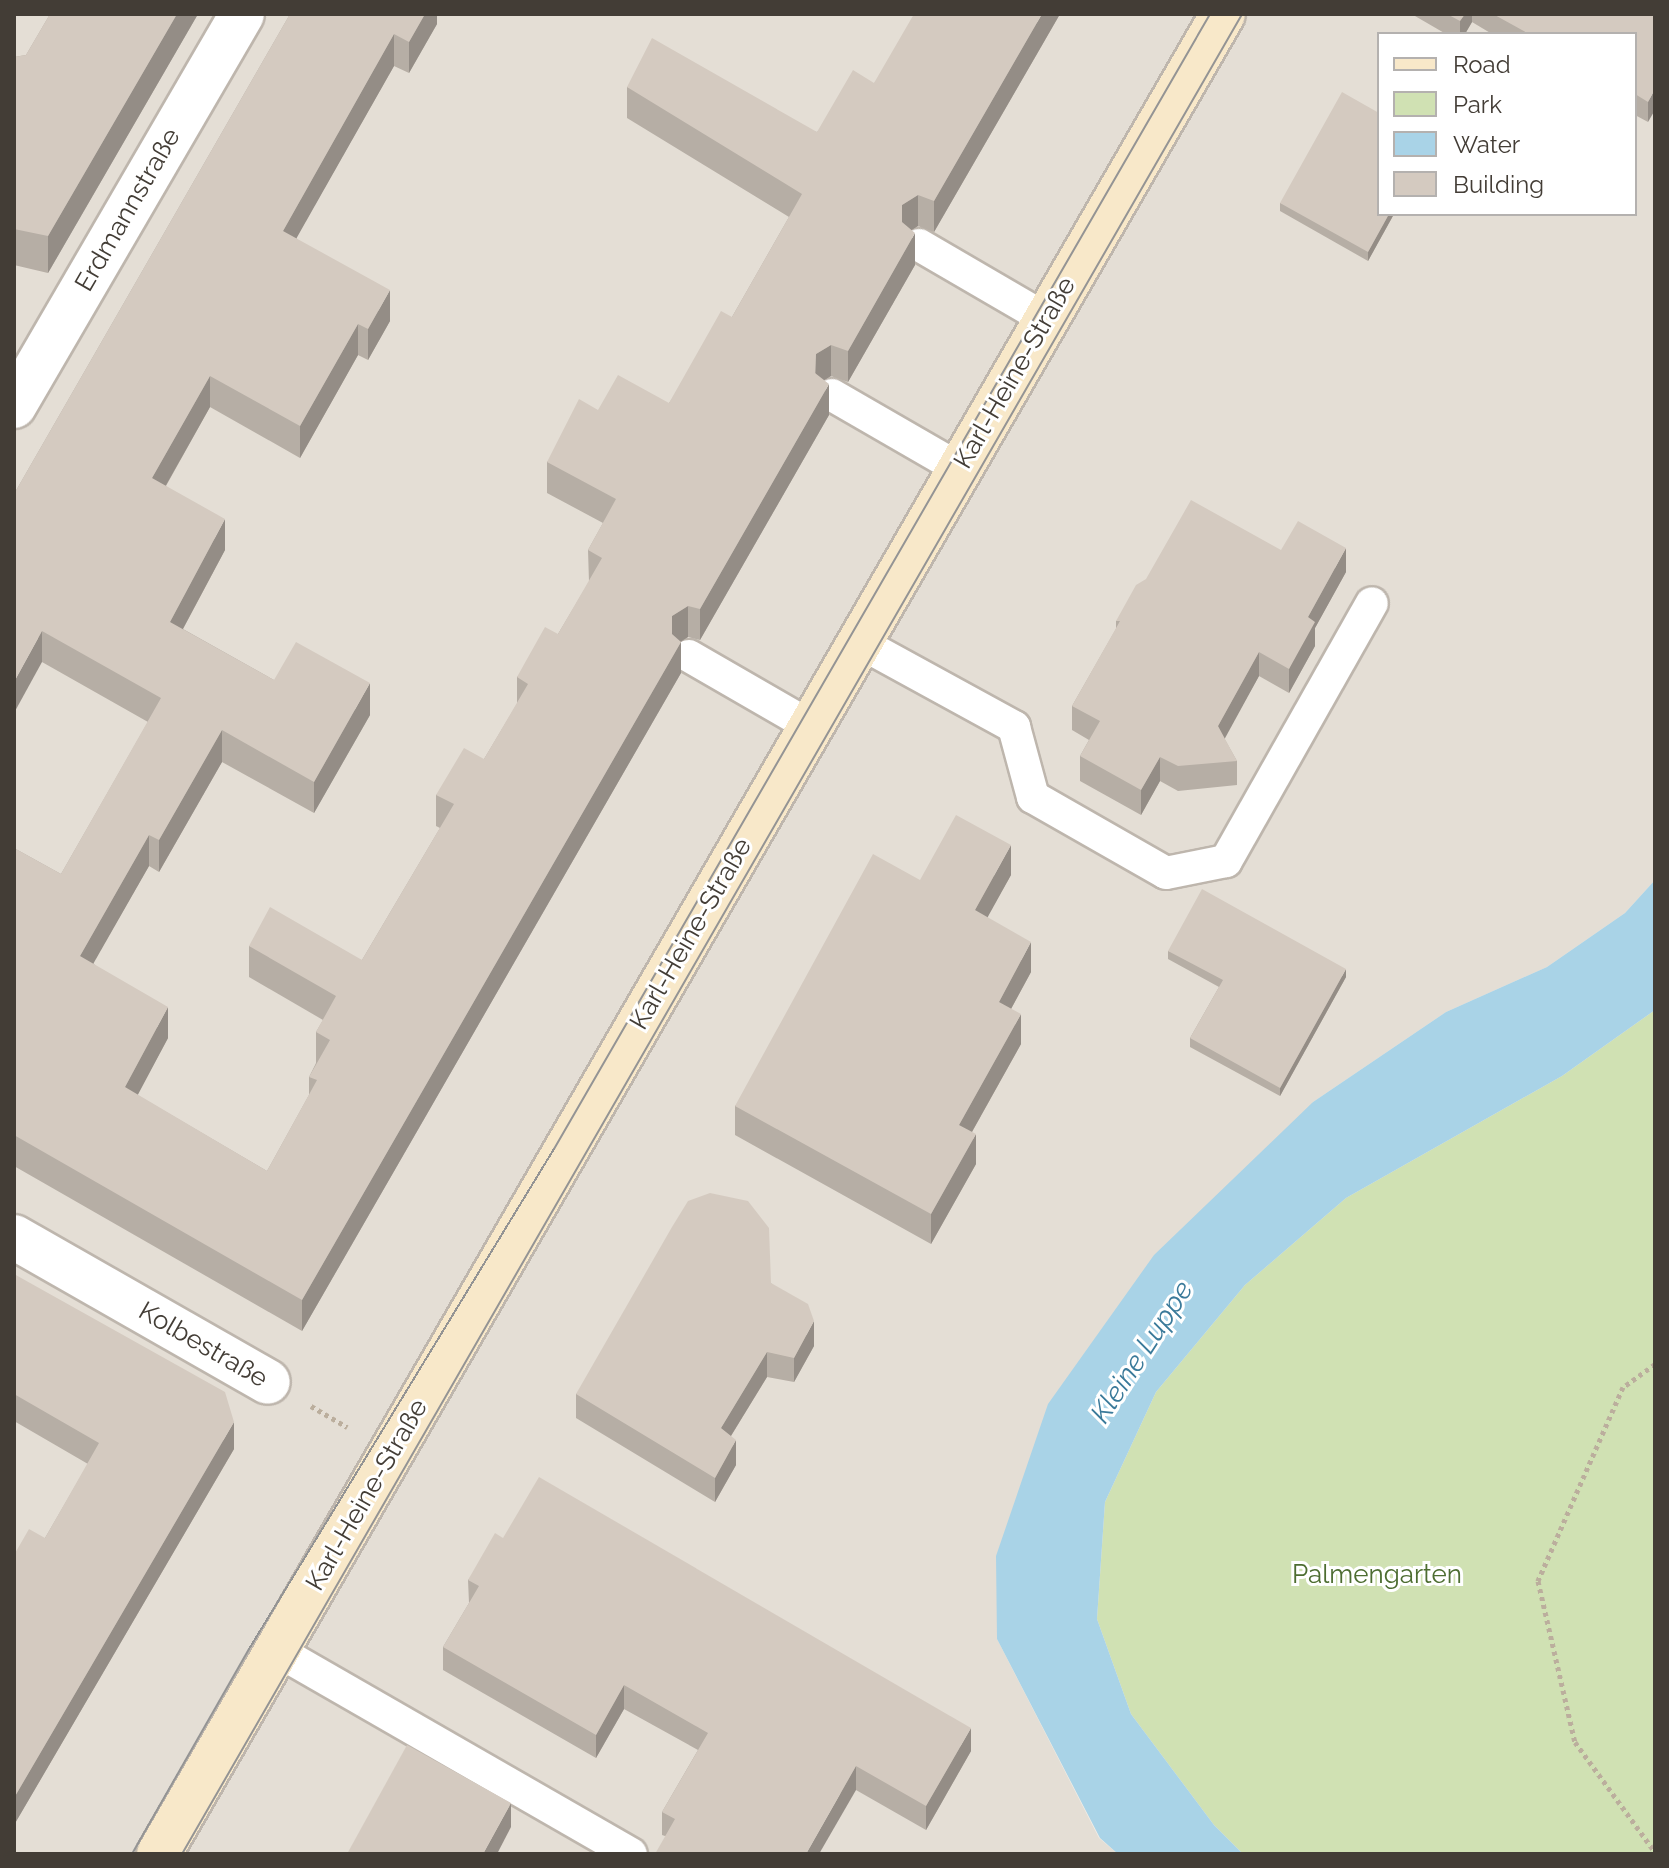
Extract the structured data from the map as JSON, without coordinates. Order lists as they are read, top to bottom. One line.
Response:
{"streets":{"main road":["Karl-Heine-Straße"],"street":["Erdmannstraße","Kolbestraße"]},"crossings":[["Karl-Heine-Straße","Kolbestraße"]],"water":["Kleine Luppe"],"parks":["Palmengarten"],"legend":["Road","Park","Water","Building"]}
